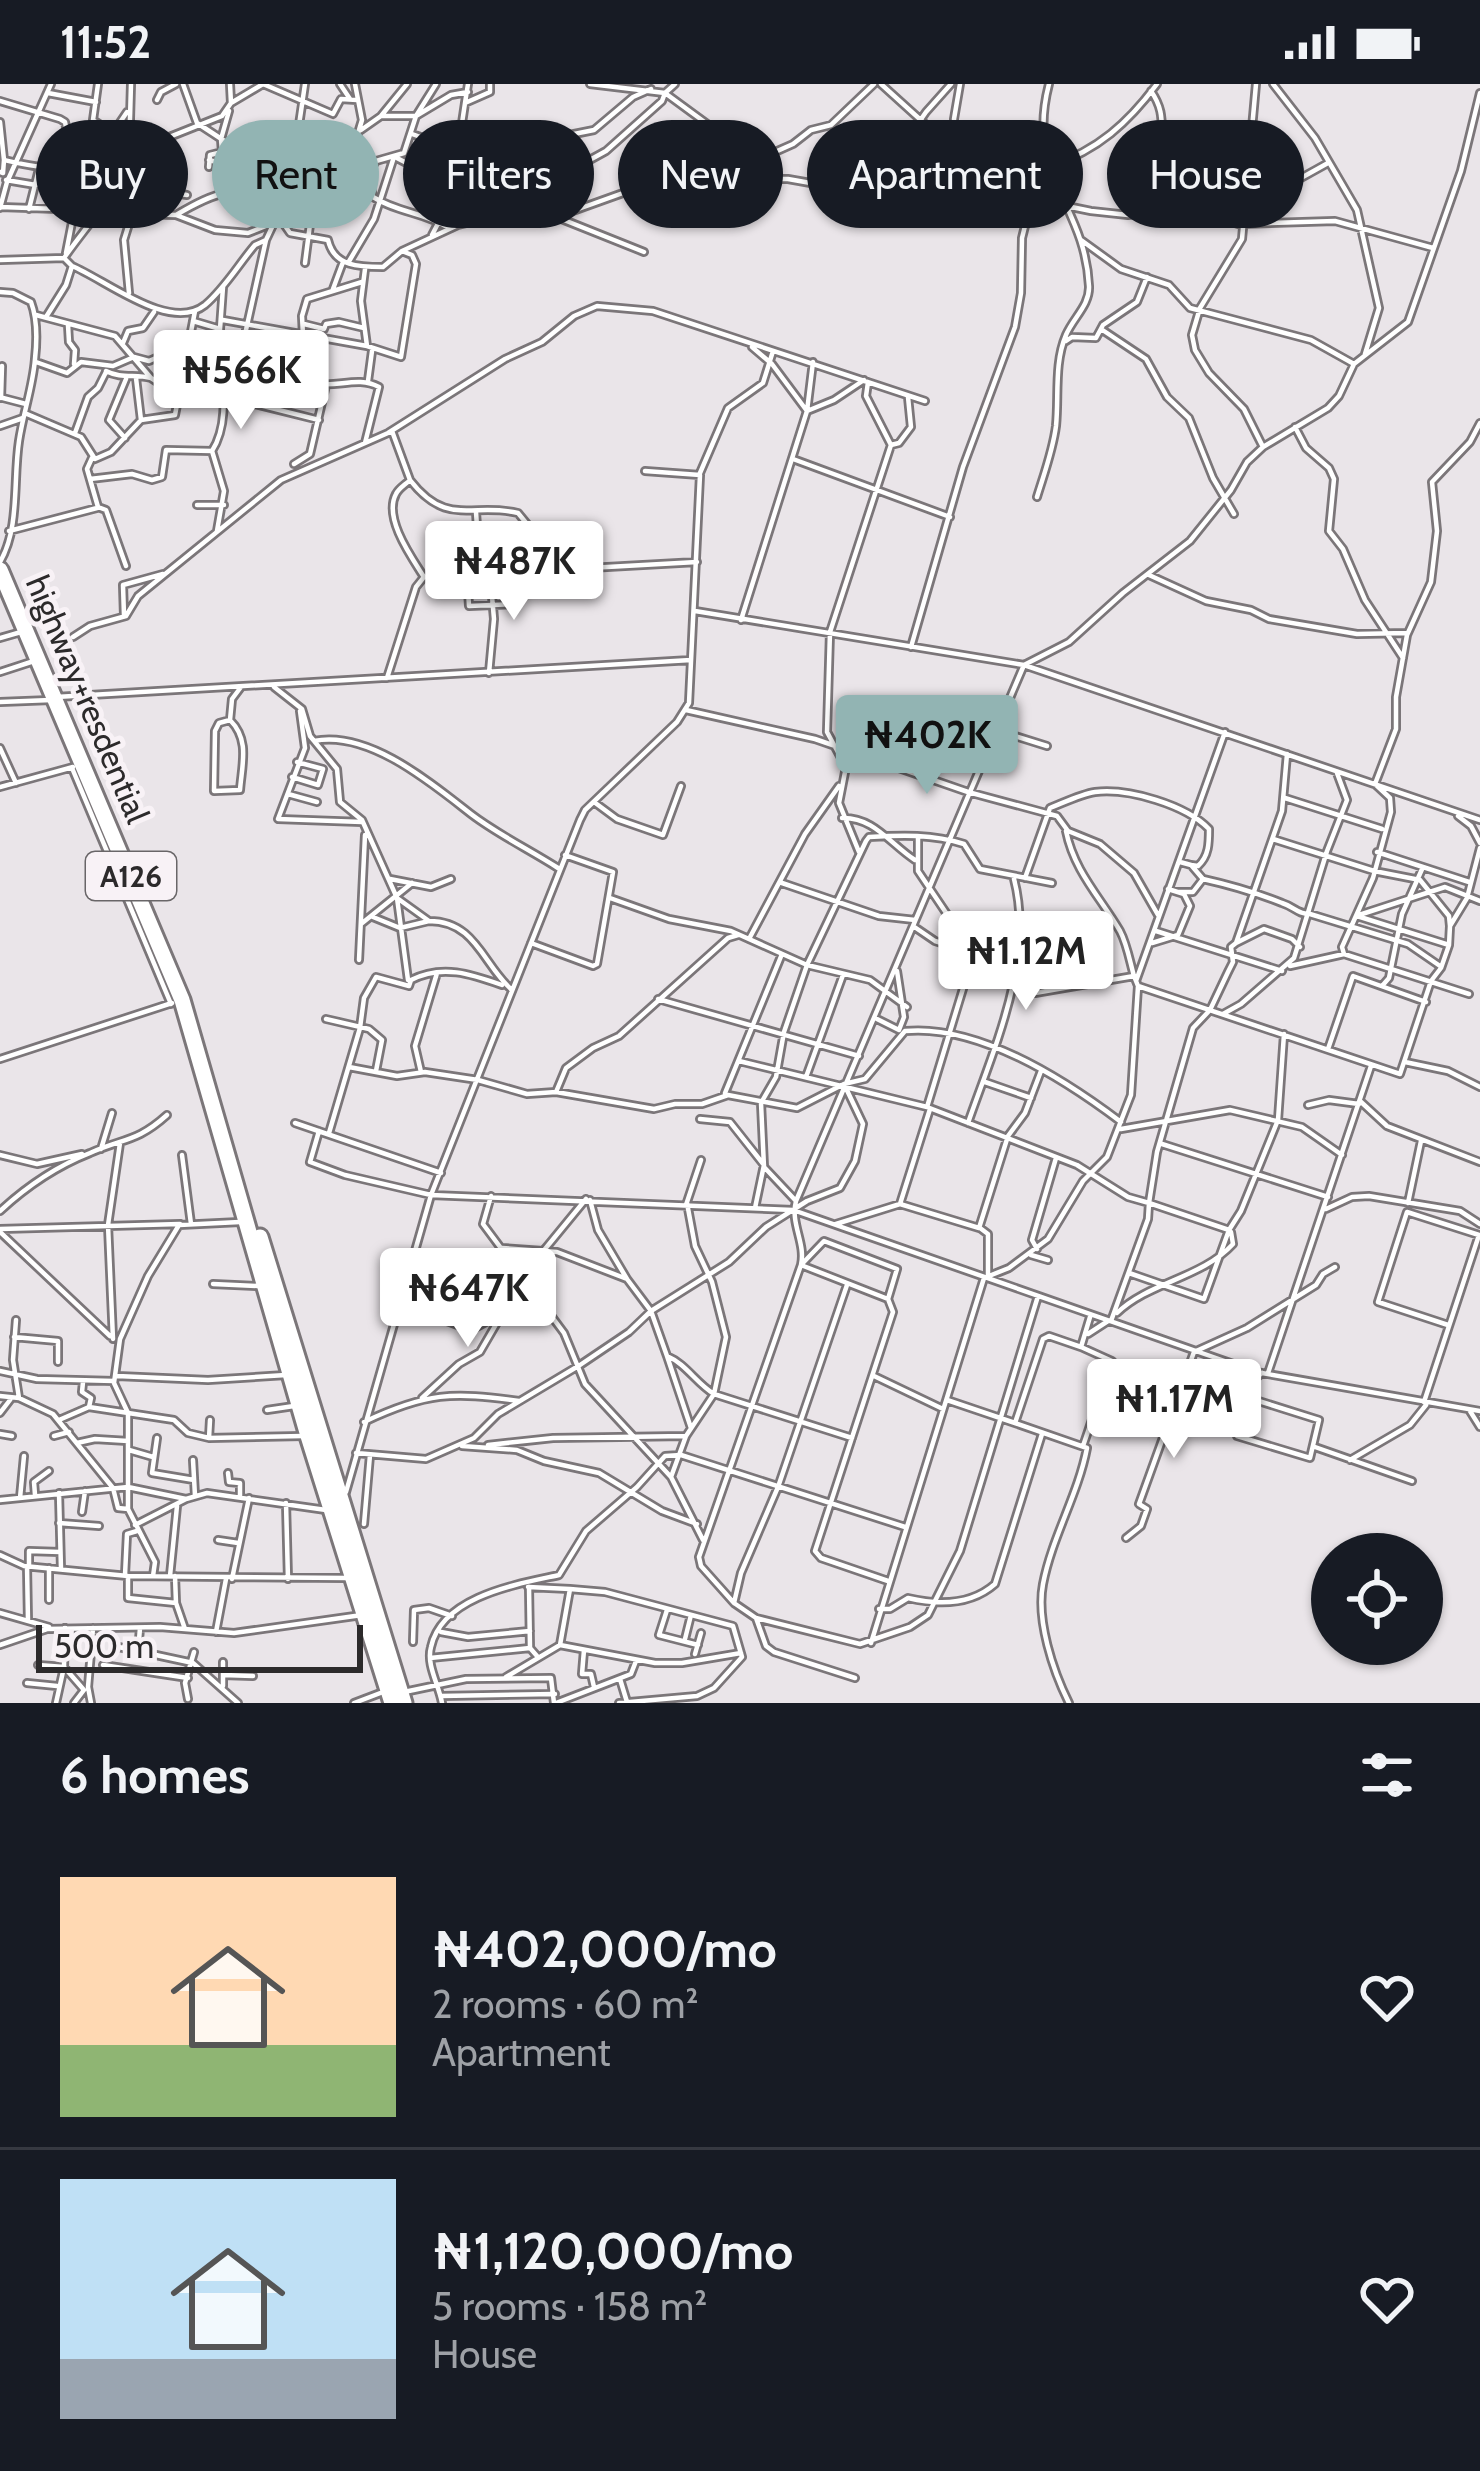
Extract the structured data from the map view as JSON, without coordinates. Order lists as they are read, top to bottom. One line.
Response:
{"streets":{"highway":["highway+resdential","A126"]},"crossings":[["highway+resdential","A126"]],"scale_bar":"500 m","page":{"status":"11:52","chip":["Buy","Rent","Filters","New","Apartment","House"],"price":["₦566K","₦487K","₦402K","₦1.12M","₦647K","₦1.17M"],"scale":"500 m","heading":"6 homes","list":[{"name":"₦402,000/mo","note":"2 rooms · 60 m² · Apartment"},{"name":"₦1,120,000/mo","note":"5 rooms · 158 m² · House"}]}}
